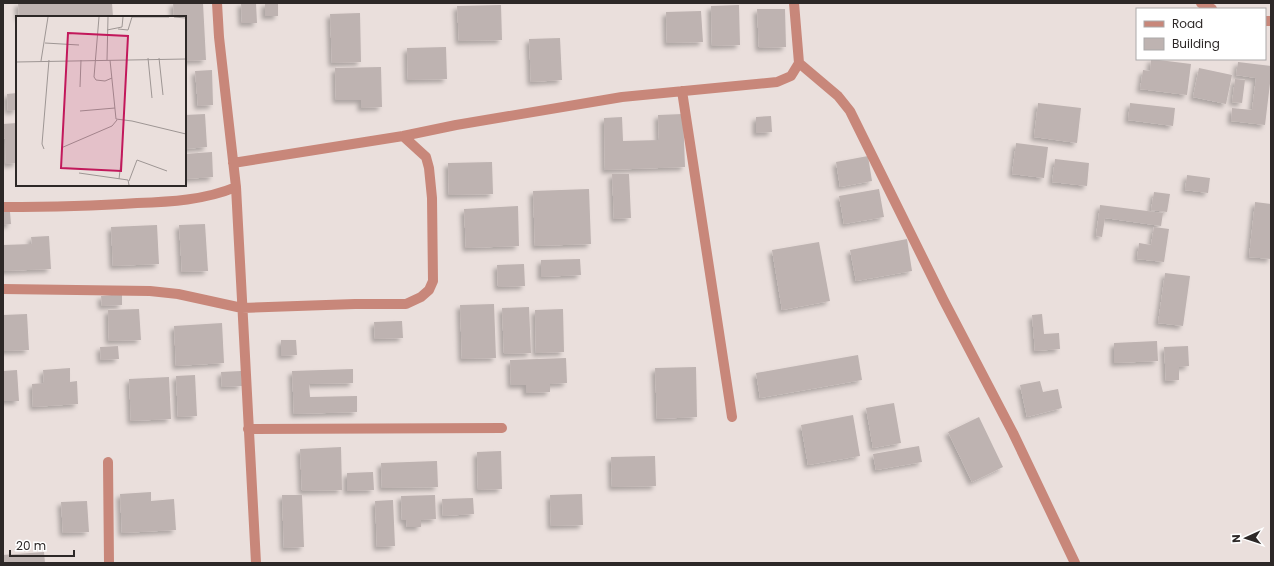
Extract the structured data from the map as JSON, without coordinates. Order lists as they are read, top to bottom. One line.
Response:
{"legend":["Road","Building"],"scale_bar":"20 m","north":"left"}
